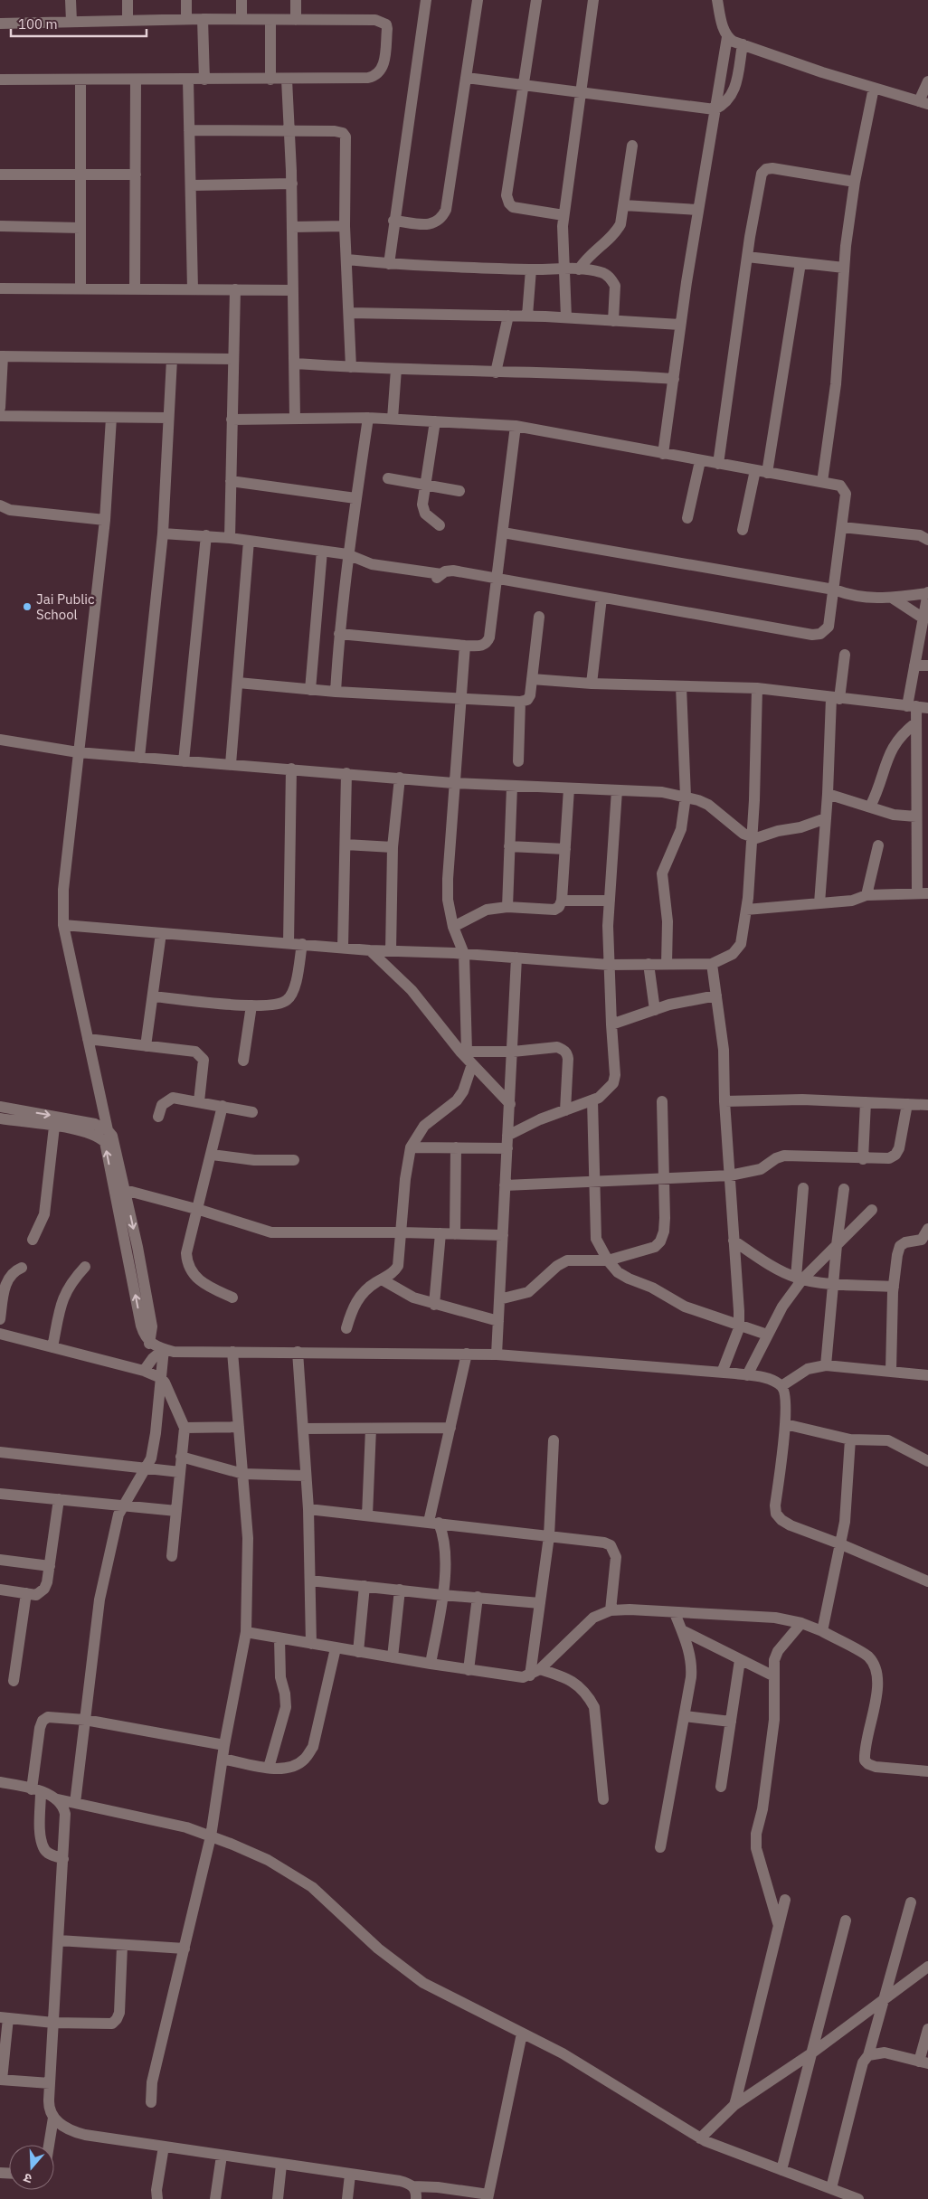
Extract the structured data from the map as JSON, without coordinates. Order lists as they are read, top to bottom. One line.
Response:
{"places":["Jai Public School"],"scale_bar":"100 m","north":"bottom"}
